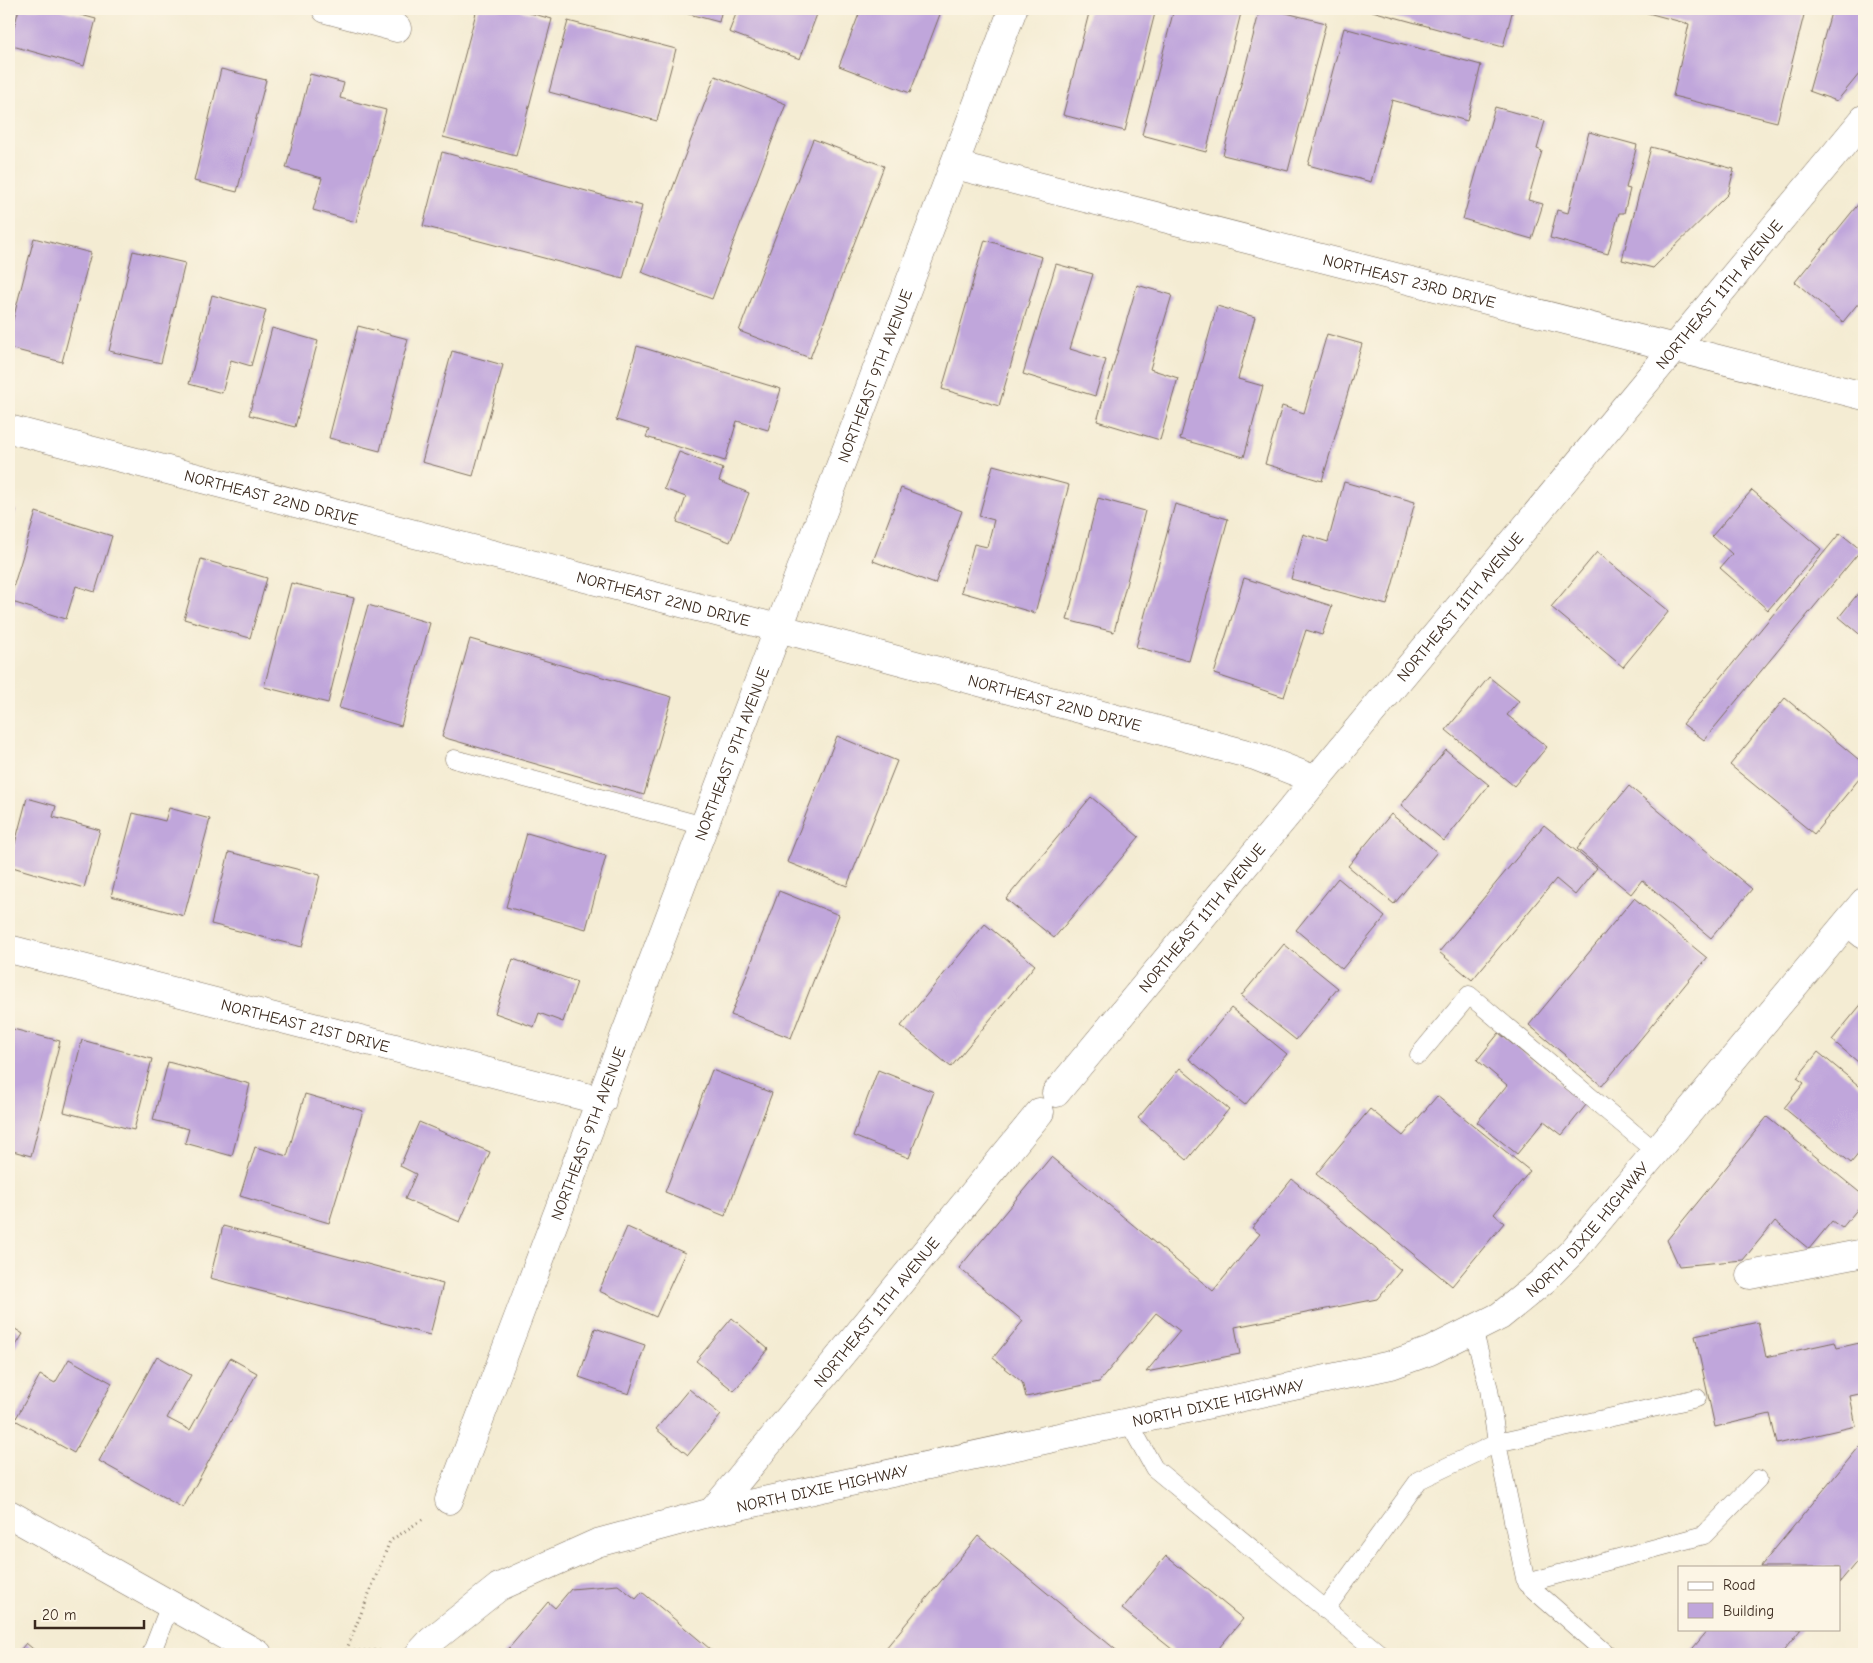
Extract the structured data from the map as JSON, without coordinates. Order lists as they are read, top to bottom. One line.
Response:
{"streets":{"street":["NORTHEAST 23RD DRIVE","NORTHEAST 11TH AVENUE","NORTHEAST 9TH AVENUE","NORTHEAST 22ND DRIVE","NORTHEAST 21ST DRIVE","NORTH DIXIE HIGHWAY"]},"crossings":[["NORTHEAST 23RD DRIVE","NORTHEAST 11TH AVENUE"],["NORTHEAST 23RD DRIVE","NORTHEAST 9TH AVENUE"],["NORTHEAST 11TH AVENUE","NORTHEAST 22ND DRIVE"],["NORTHEAST 11TH AVENUE","NORTH DIXIE HIGHWAY"],["NORTHEAST 9TH AVENUE","NORTHEAST 22ND DRIVE"],["NORTHEAST 9TH AVENUE","NORTHEAST 21ST DRIVE"]],"legend":["Road","Building"],"scale_bar":"20 m"}
